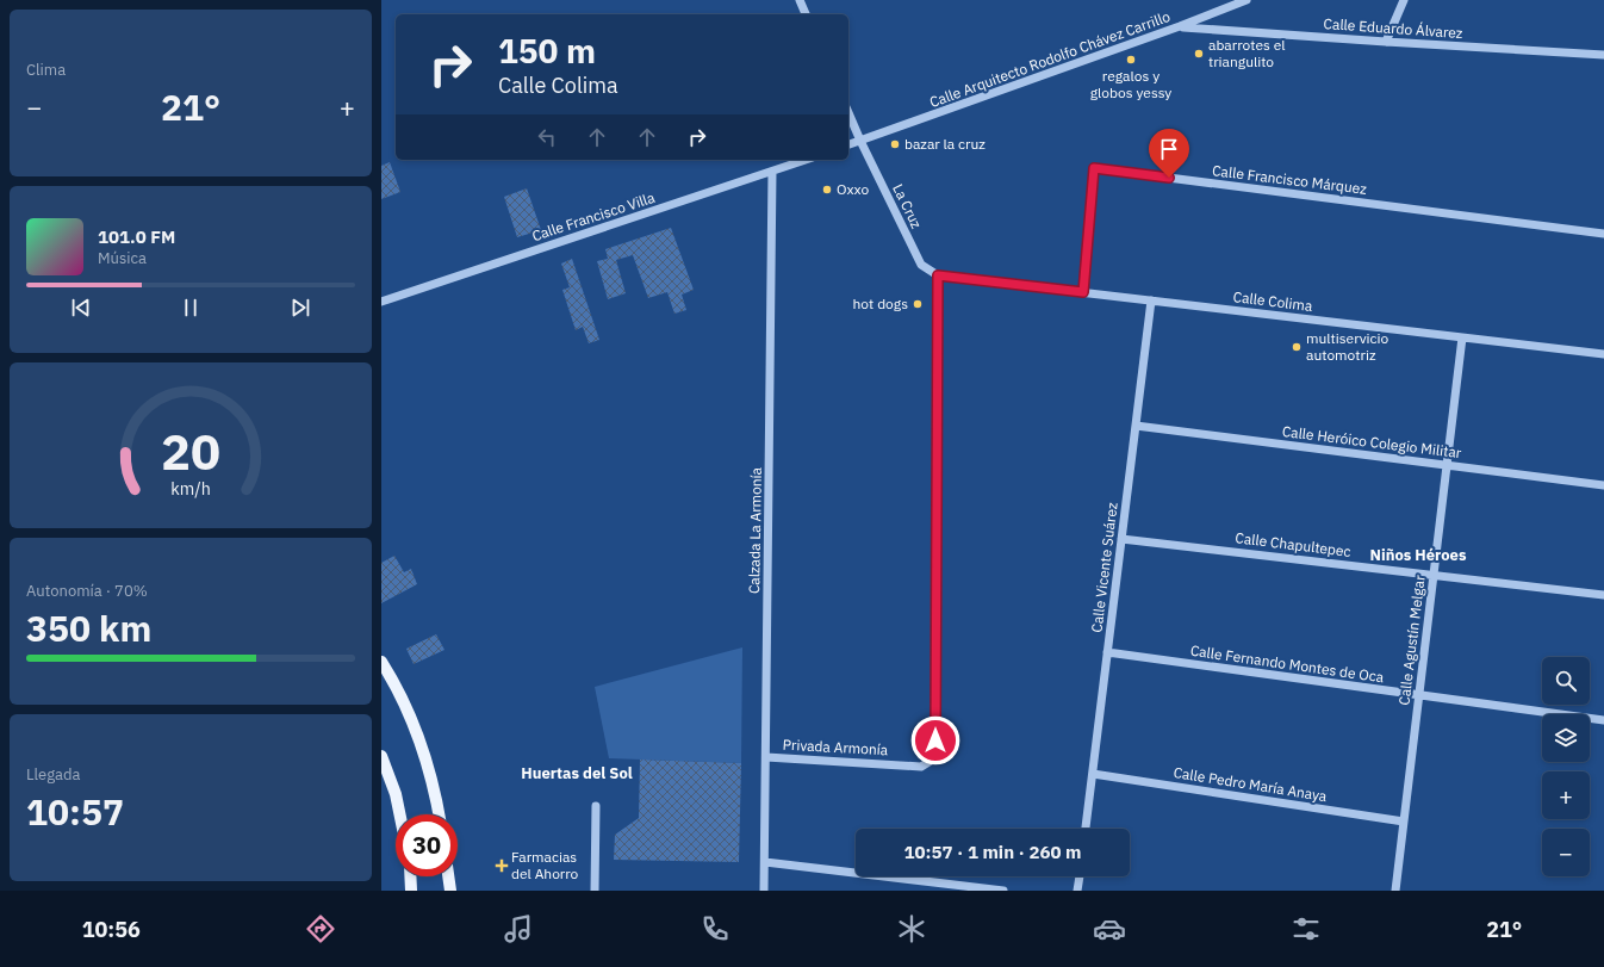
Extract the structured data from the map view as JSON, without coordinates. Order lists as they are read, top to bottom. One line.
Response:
{"streets":{"street":["Calle Eduardo Álvarez","Calle Arquitecto Rodolfo Chávez Carrillo","Calle Francisco Márquez","La Cruz","Calle Francisco Villa","Calle Colima","Calle Heróico Colegio Militar","Calzada La Armonía","Calle Chapultepec","Calle Vicente Suárez","Calle Agustín Melgar","Calle Fernando Montes de Oca","Privada Armonía","Calle Pedro María Anaya"]},"crossings":[["Calle Eduardo Álvarez","Calle Arquitecto Rodolfo Chávez Carrillo"],["Calle Arquitecto Rodolfo Chávez Carrillo","La Cruz"],["Calle Francisco Márquez","Calle Colima"],["La Cruz","Calle Colima"],["La Cruz","Privada Armonía"],["Calle Francisco Villa","Calzada La Armonía"],["Calle Colima","Calle Vicente Suárez"],["Calle Colima","Calle Agustín Melgar"],["Calle Colima","Privada Armonía"],["Calle Heróico Colegio Militar","Calle Vicente Suárez"],["Calle Heróico Colegio Militar","Calle Agustín Melgar"],["Calzada La Armonía","Privada Armonía"],["Calle Chapultepec","Calle Vicente Suárez"],["Calle Chapultepec","Calle Agustín Melgar"],["Calle Vicente Suárez","Calle Fernando Montes de Oca"],["Calle Vicente Suárez","Calle Pedro María Anaya"],["Calle Agustín Melgar","Calle Fernando Montes de Oca"],["Calle Agustín Melgar","Calle Pedro María Anaya"]],"districts":["Niños Héroes","Huertas del Sol"],"places":{"other":["abarrotes el triangulito","regalos y globos yessy","bazar la cruz","Oxxo","hot dogs","multiservicio automotriz"],"health":["Farmacias del Ahorro"]},"page":{"tile":["Clima",["Autonomía · 70%","350 km"],["Llegada","10:57"]],"turn":["150 m","Calle Colima"],"heat":["−","21°","+"],"song":["101.0 FM","Música"],"map_buttons":["+","−"],"limit":"30","trip":"10:57 · 1 min · 260 m","tabs":["10:56","21°"],"gauge":["20","km/h"]}}
